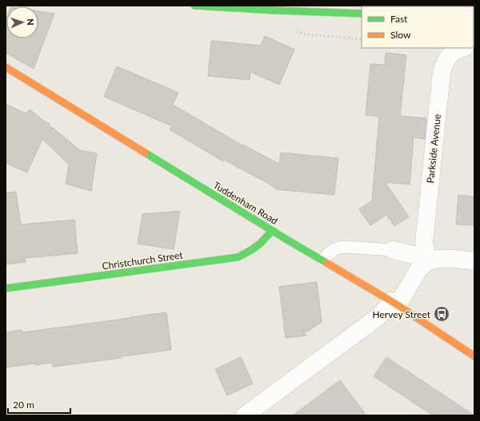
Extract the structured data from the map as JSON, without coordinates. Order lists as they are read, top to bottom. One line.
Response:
{"streets":{"street":["Parkside Avenue","Tuddenham Road","Christchurch Street"]},"crossings":[["Tuddenham Road","Christchurch Street"]],"places":{"bus stop":["Hervey Street"]},"legend":["Fast","Slow"],"scale_bar":"20 m","north":"right"}
